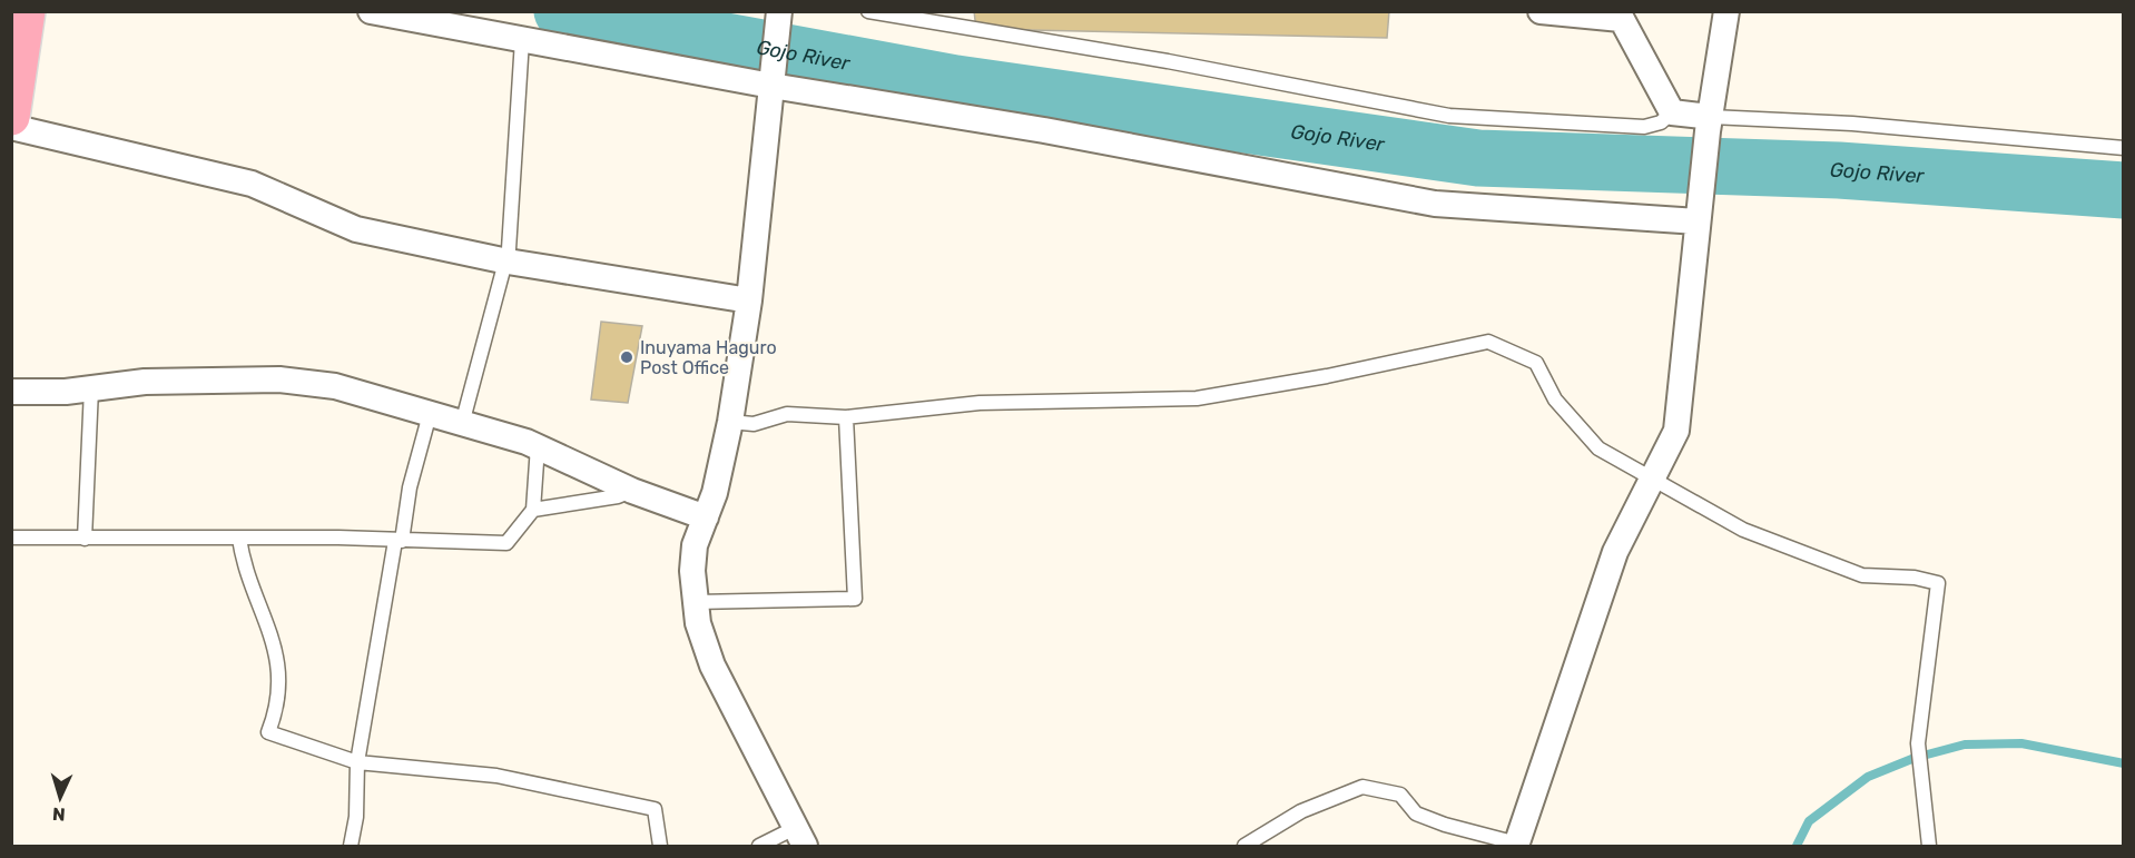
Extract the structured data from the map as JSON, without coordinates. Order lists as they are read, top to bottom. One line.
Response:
{"water":["Gojo River"],"places":["Inuyama Haguro Post Office"],"north":"bottom"}
